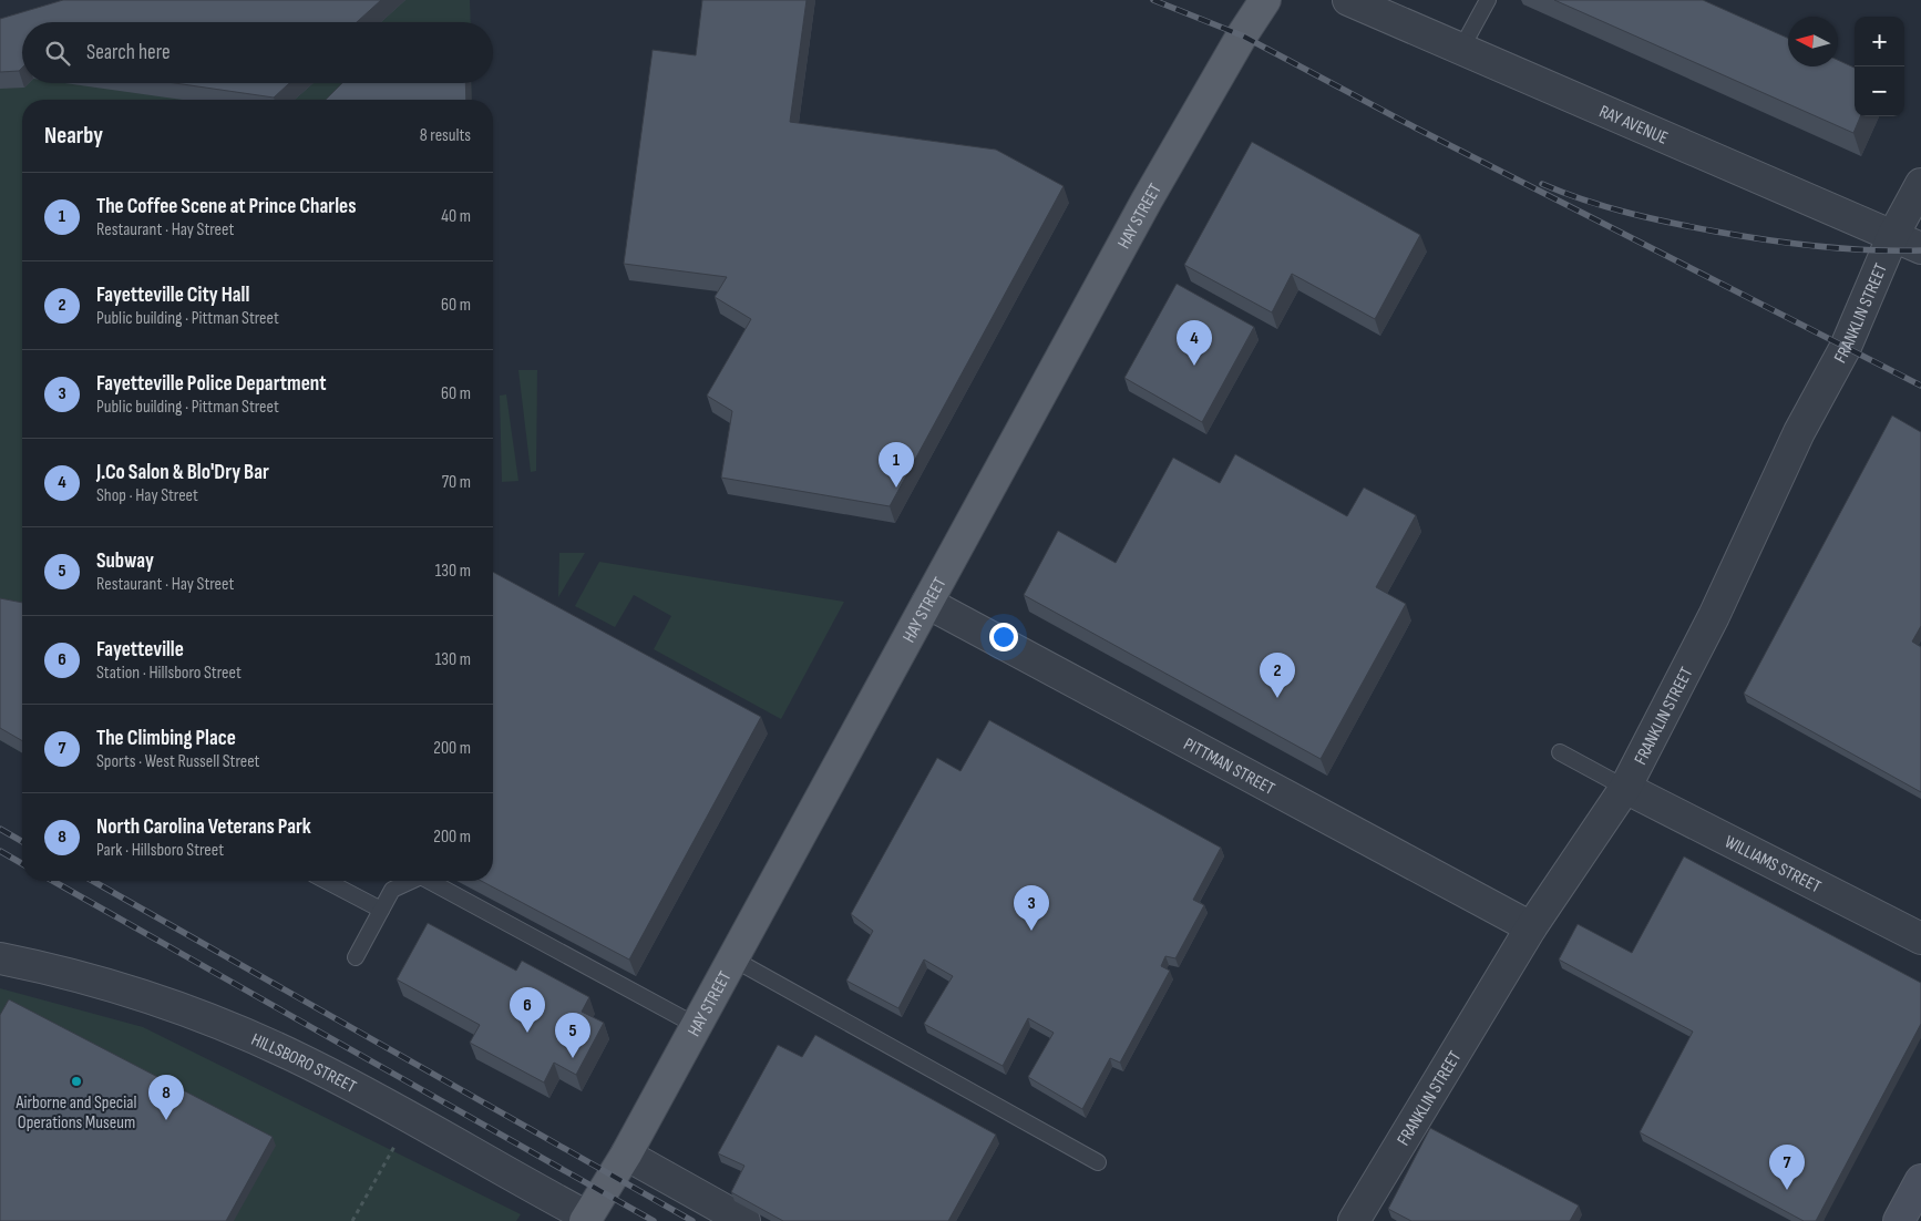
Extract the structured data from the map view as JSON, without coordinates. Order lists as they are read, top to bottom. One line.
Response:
{"streets":{"main road":["HAY STREET"],"street":["RAY AVENUE","FRANKLIN STREET","PITTMAN STREET","WILLIAMS STREET","HILLSBORO STREET"]},"crossings":[["RAY AVENUE","FRANKLIN STREET"],["HAY STREET","PITTMAN STREET"],["HAY STREET","HILLSBORO STREET"],["FRANKLIN STREET","PITTMAN STREET"],["FRANKLIN STREET","WILLIAMS STREET"]],"places":["Airborne and Special Operations Museum"],"north":"left","page":{"map_buttons":["+","−"],"search":"Search here","heading":["Nearby","8 results"],"list":[{"mark":"1","name":"The Coffee Scene at Prince Charles","note":"Restaurant · Hay Street","value":"40 m"},{"mark":"2","name":"Fayetteville City Hall","note":"Public building · Pittman Street","value":"60 m"},{"mark":"3","name":"Fayetteville Police Department","note":"Public building · Pittman Street","value":"60 m"},{"mark":"4","name":"J.Co Salon & Blo'Dry Bar","note":"Shop · Hay Street","value":"70 m"},{"mark":"5","name":"Subway","note":"Restaurant · Hay Street","value":"130 m"},{"mark":"6","name":"Fayetteville","note":"Station · Hillsboro Street","value":"130 m"},{"mark":"7","name":"The Climbing Place","note":"Sports · West Russell Street","value":"200 m"},{"mark":"8","name":"North Carolina Veterans Park","note":"Park · Hillsboro Street","value":"200 m"}],"pins":["4","1","2","3","6","5","8","7"]}}
